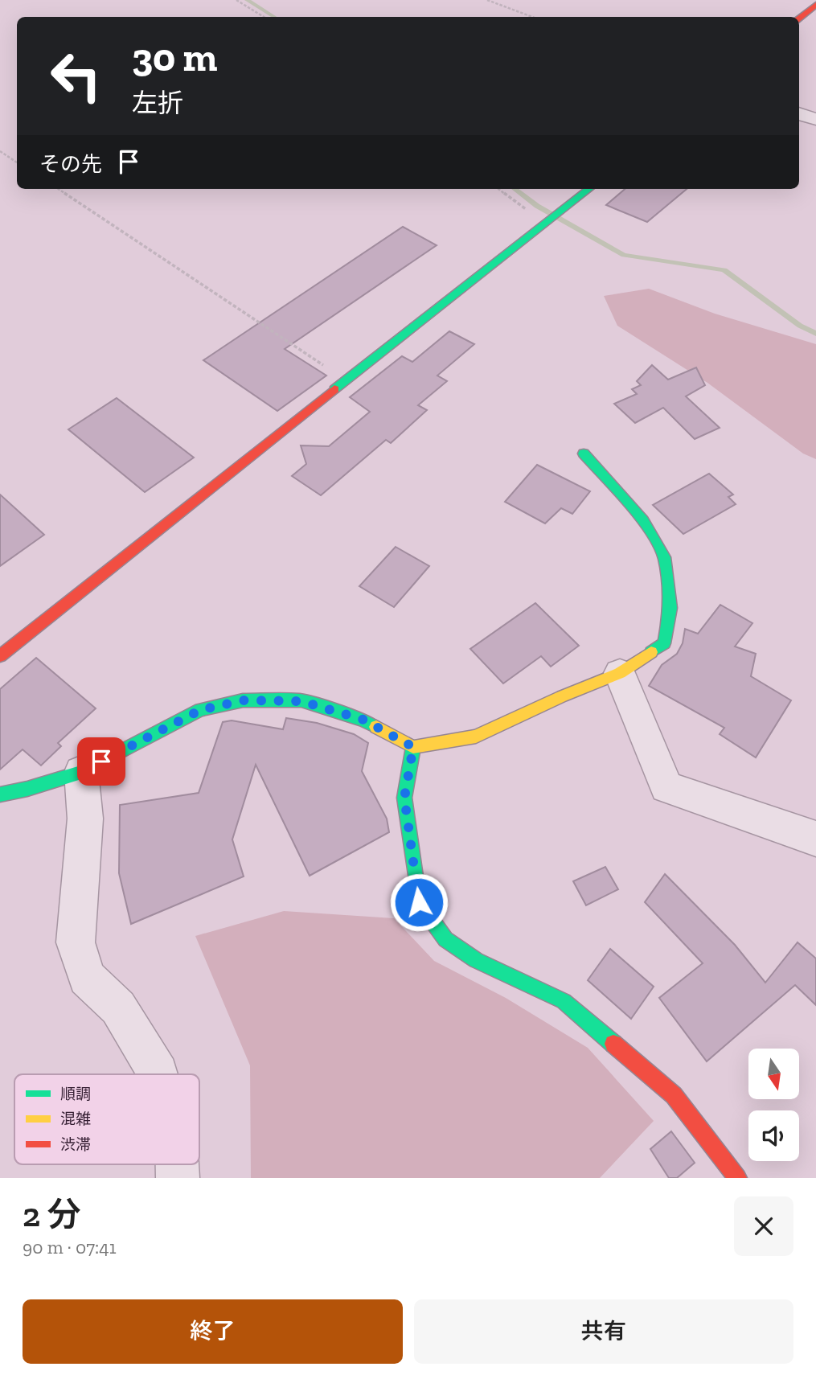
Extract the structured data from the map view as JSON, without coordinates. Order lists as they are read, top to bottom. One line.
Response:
{"legend":["順調","混雑","渋滞"],"north":"bottom","page":{"turn":["30 m","左折"],"then":"その先","heading":["2 分","90 m · 07:41"],"buttons":["終了","共有"]}}
